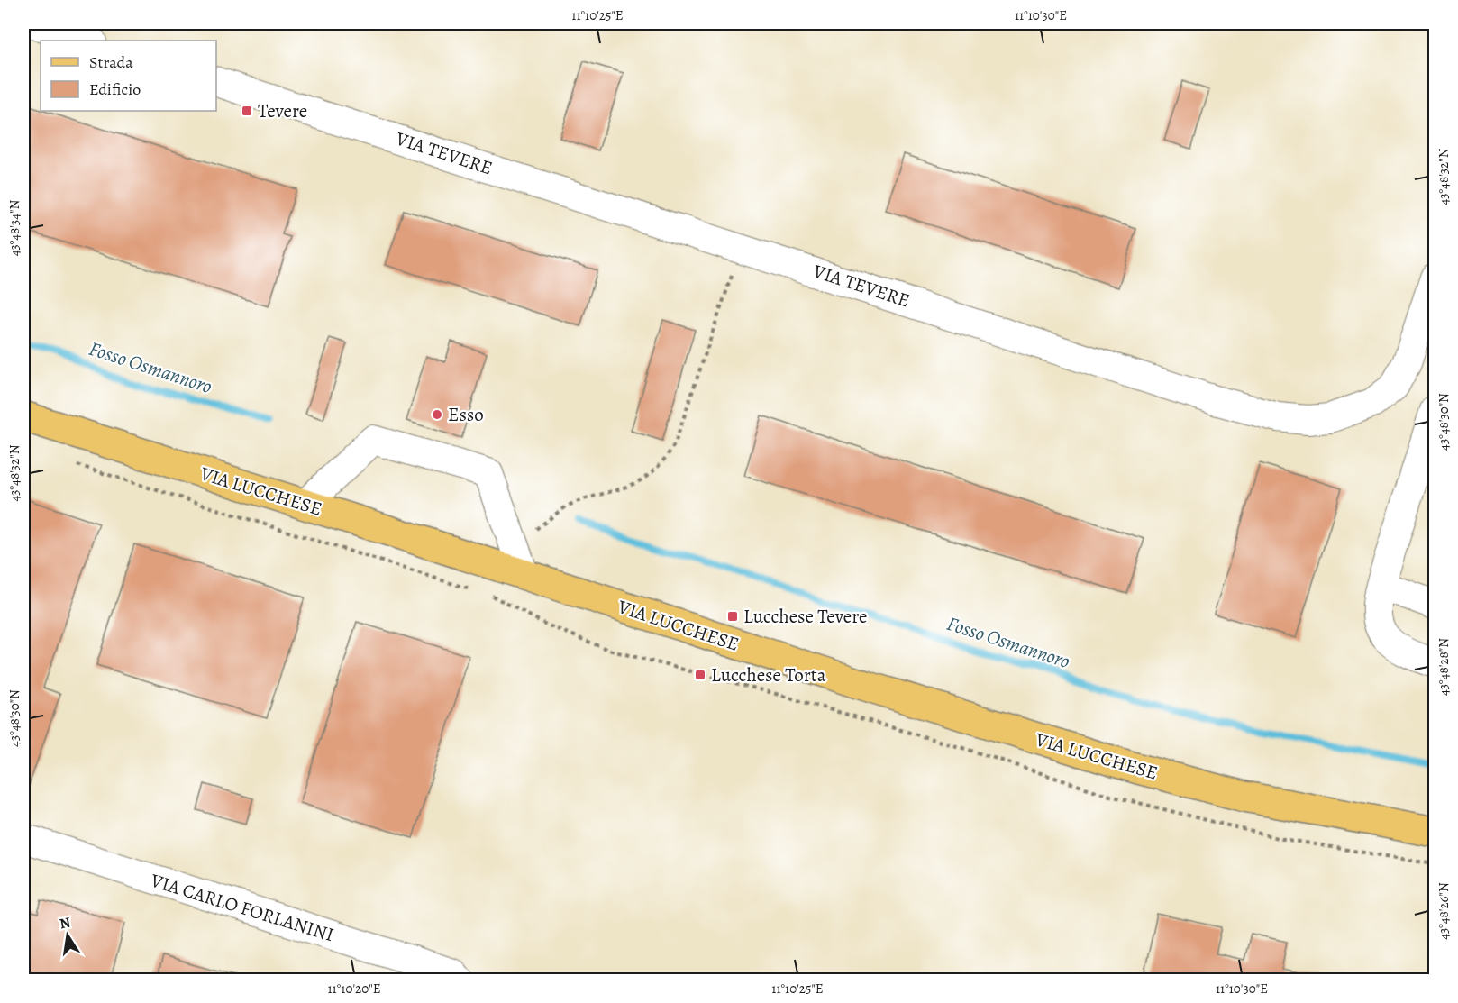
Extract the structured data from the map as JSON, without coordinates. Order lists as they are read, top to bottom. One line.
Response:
{"streets":{"main road":["VIA LUCCHESE"],"street":["VIA TEVERE","VIA CARLO FORLANINI"]},"water":["Fosso Osmannoro"],"places":{"transit":["Tevere","Lucchese Tevere","Lucchese Torta"],"other":["Esso"]},"legend":["Strada","Edificio"],"north":"top","coordinates":["11°10'25\"E","11°10'30\"E","43°48'32\"N","43°48'34\"N","43°48'30\"N","43°48'28\"N","43°48'26\"N","11°10'20\"E"]}
